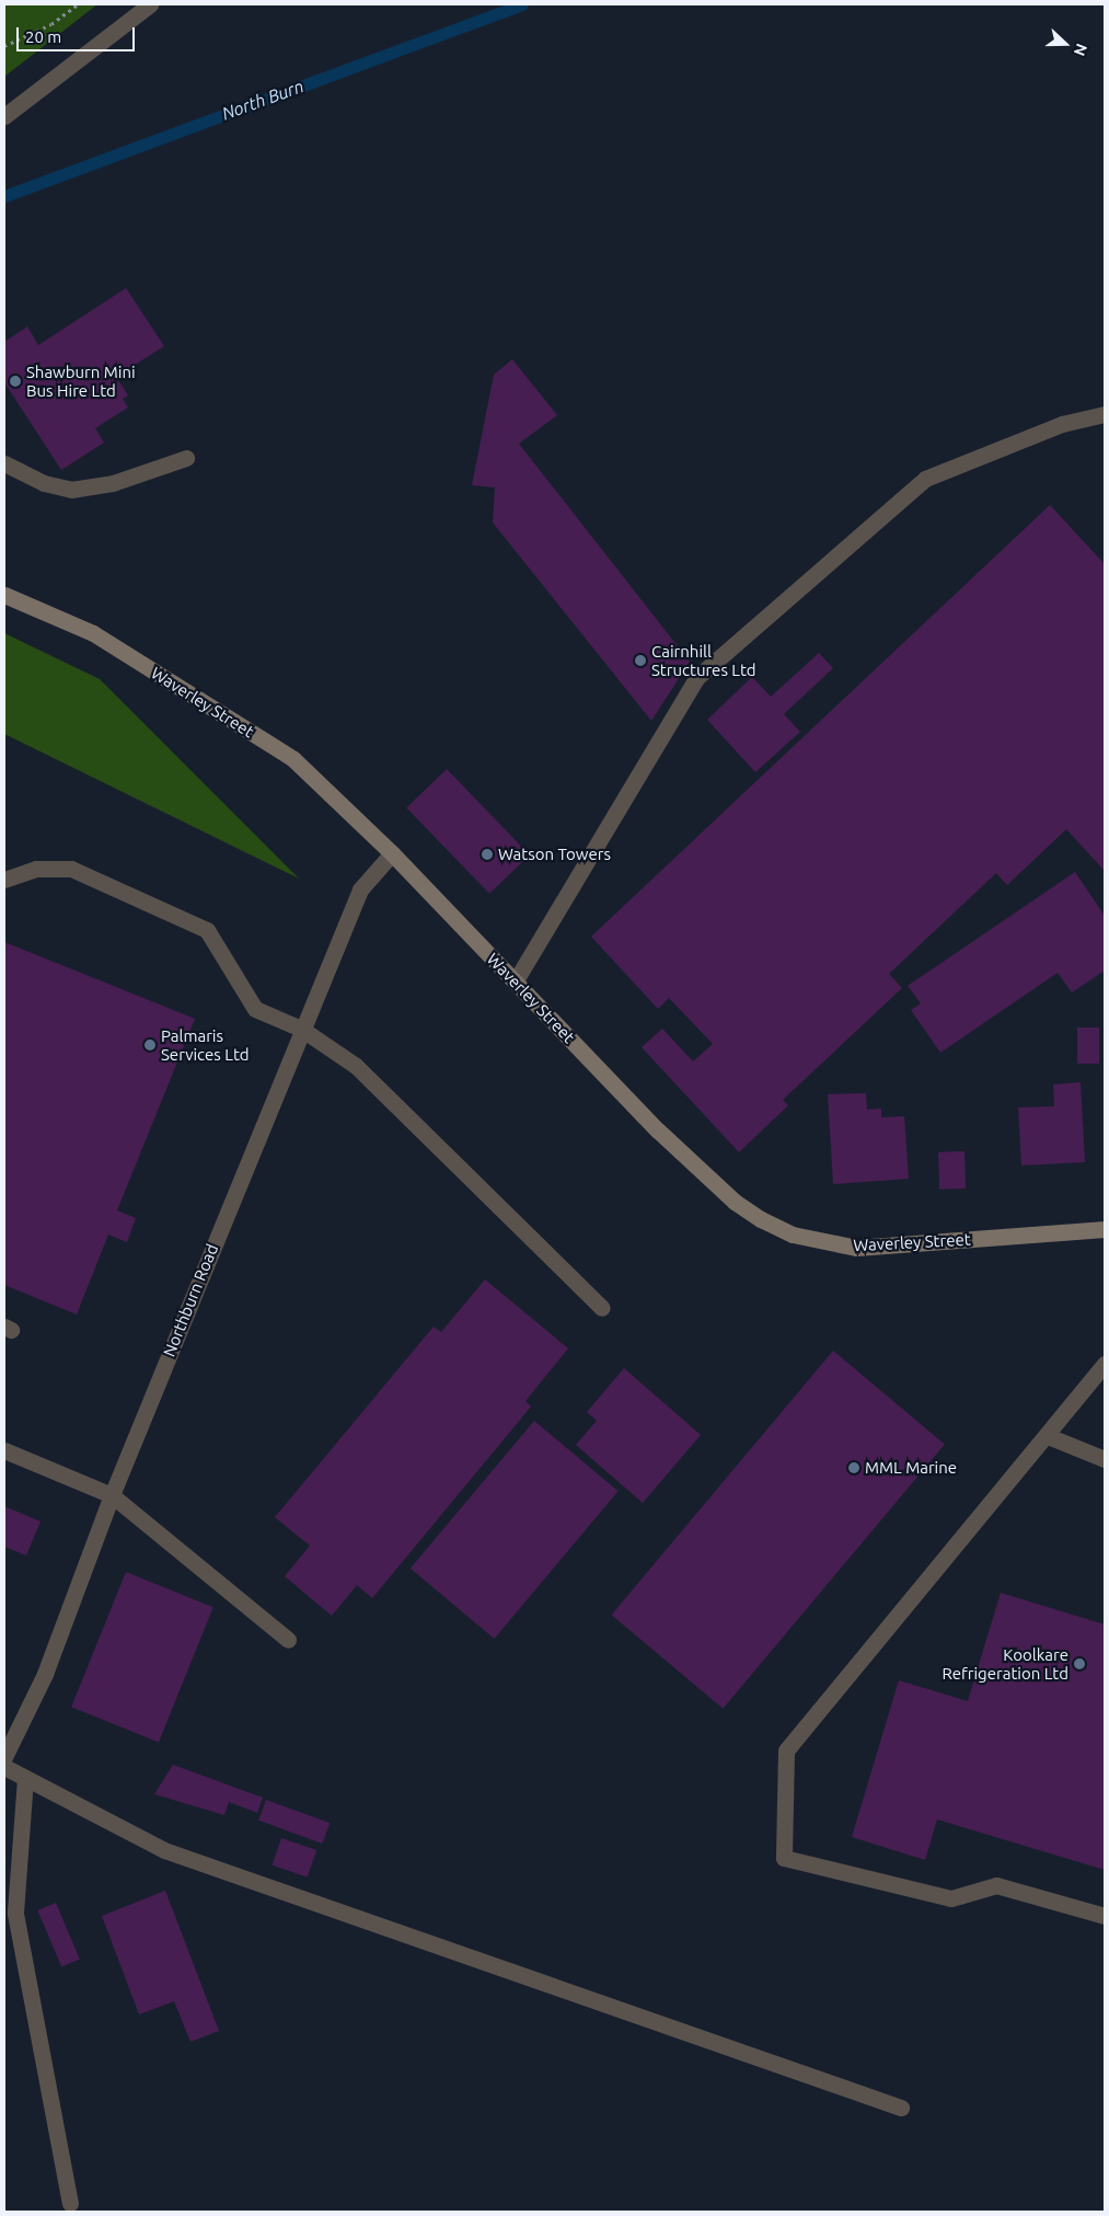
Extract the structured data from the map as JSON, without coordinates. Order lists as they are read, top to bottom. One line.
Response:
{"streets":{"main road":["Waverley Street"],"street":["Northburn Road"]},"crossings":[["Waverley Street","Northburn Road"]],"water":["North Burn"],"places":["Shawburn Mini Bus Hire Ltd","Cairnhill Structures Ltd","Watson Towers","Palmaris Services Ltd","MML Marine","Koolkare Refrigeration Ltd"],"scale_bar":"20 m","north":"right"}
